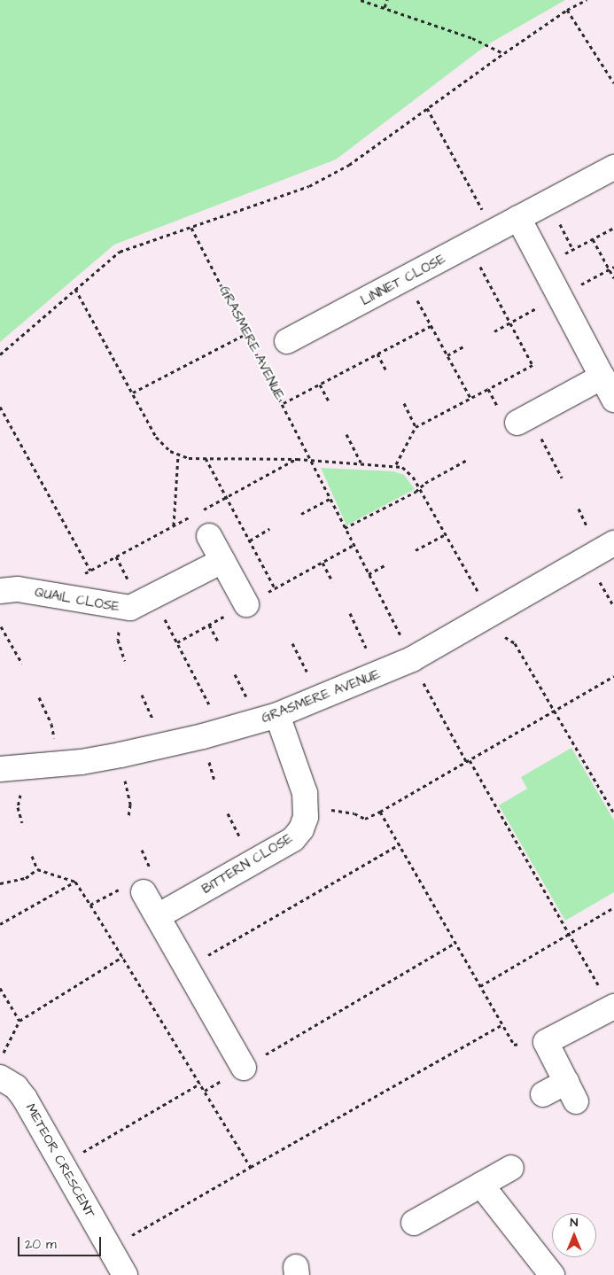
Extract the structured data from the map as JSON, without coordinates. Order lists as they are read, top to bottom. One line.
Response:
{"streets":{"street":["LINNET CLOSE","GRASMERE AVENUE","QUAIL CLOSE","BITTERN CLOSE","METEOR CRESCENT"]},"scale_bar":"20 m","north":"top"}
